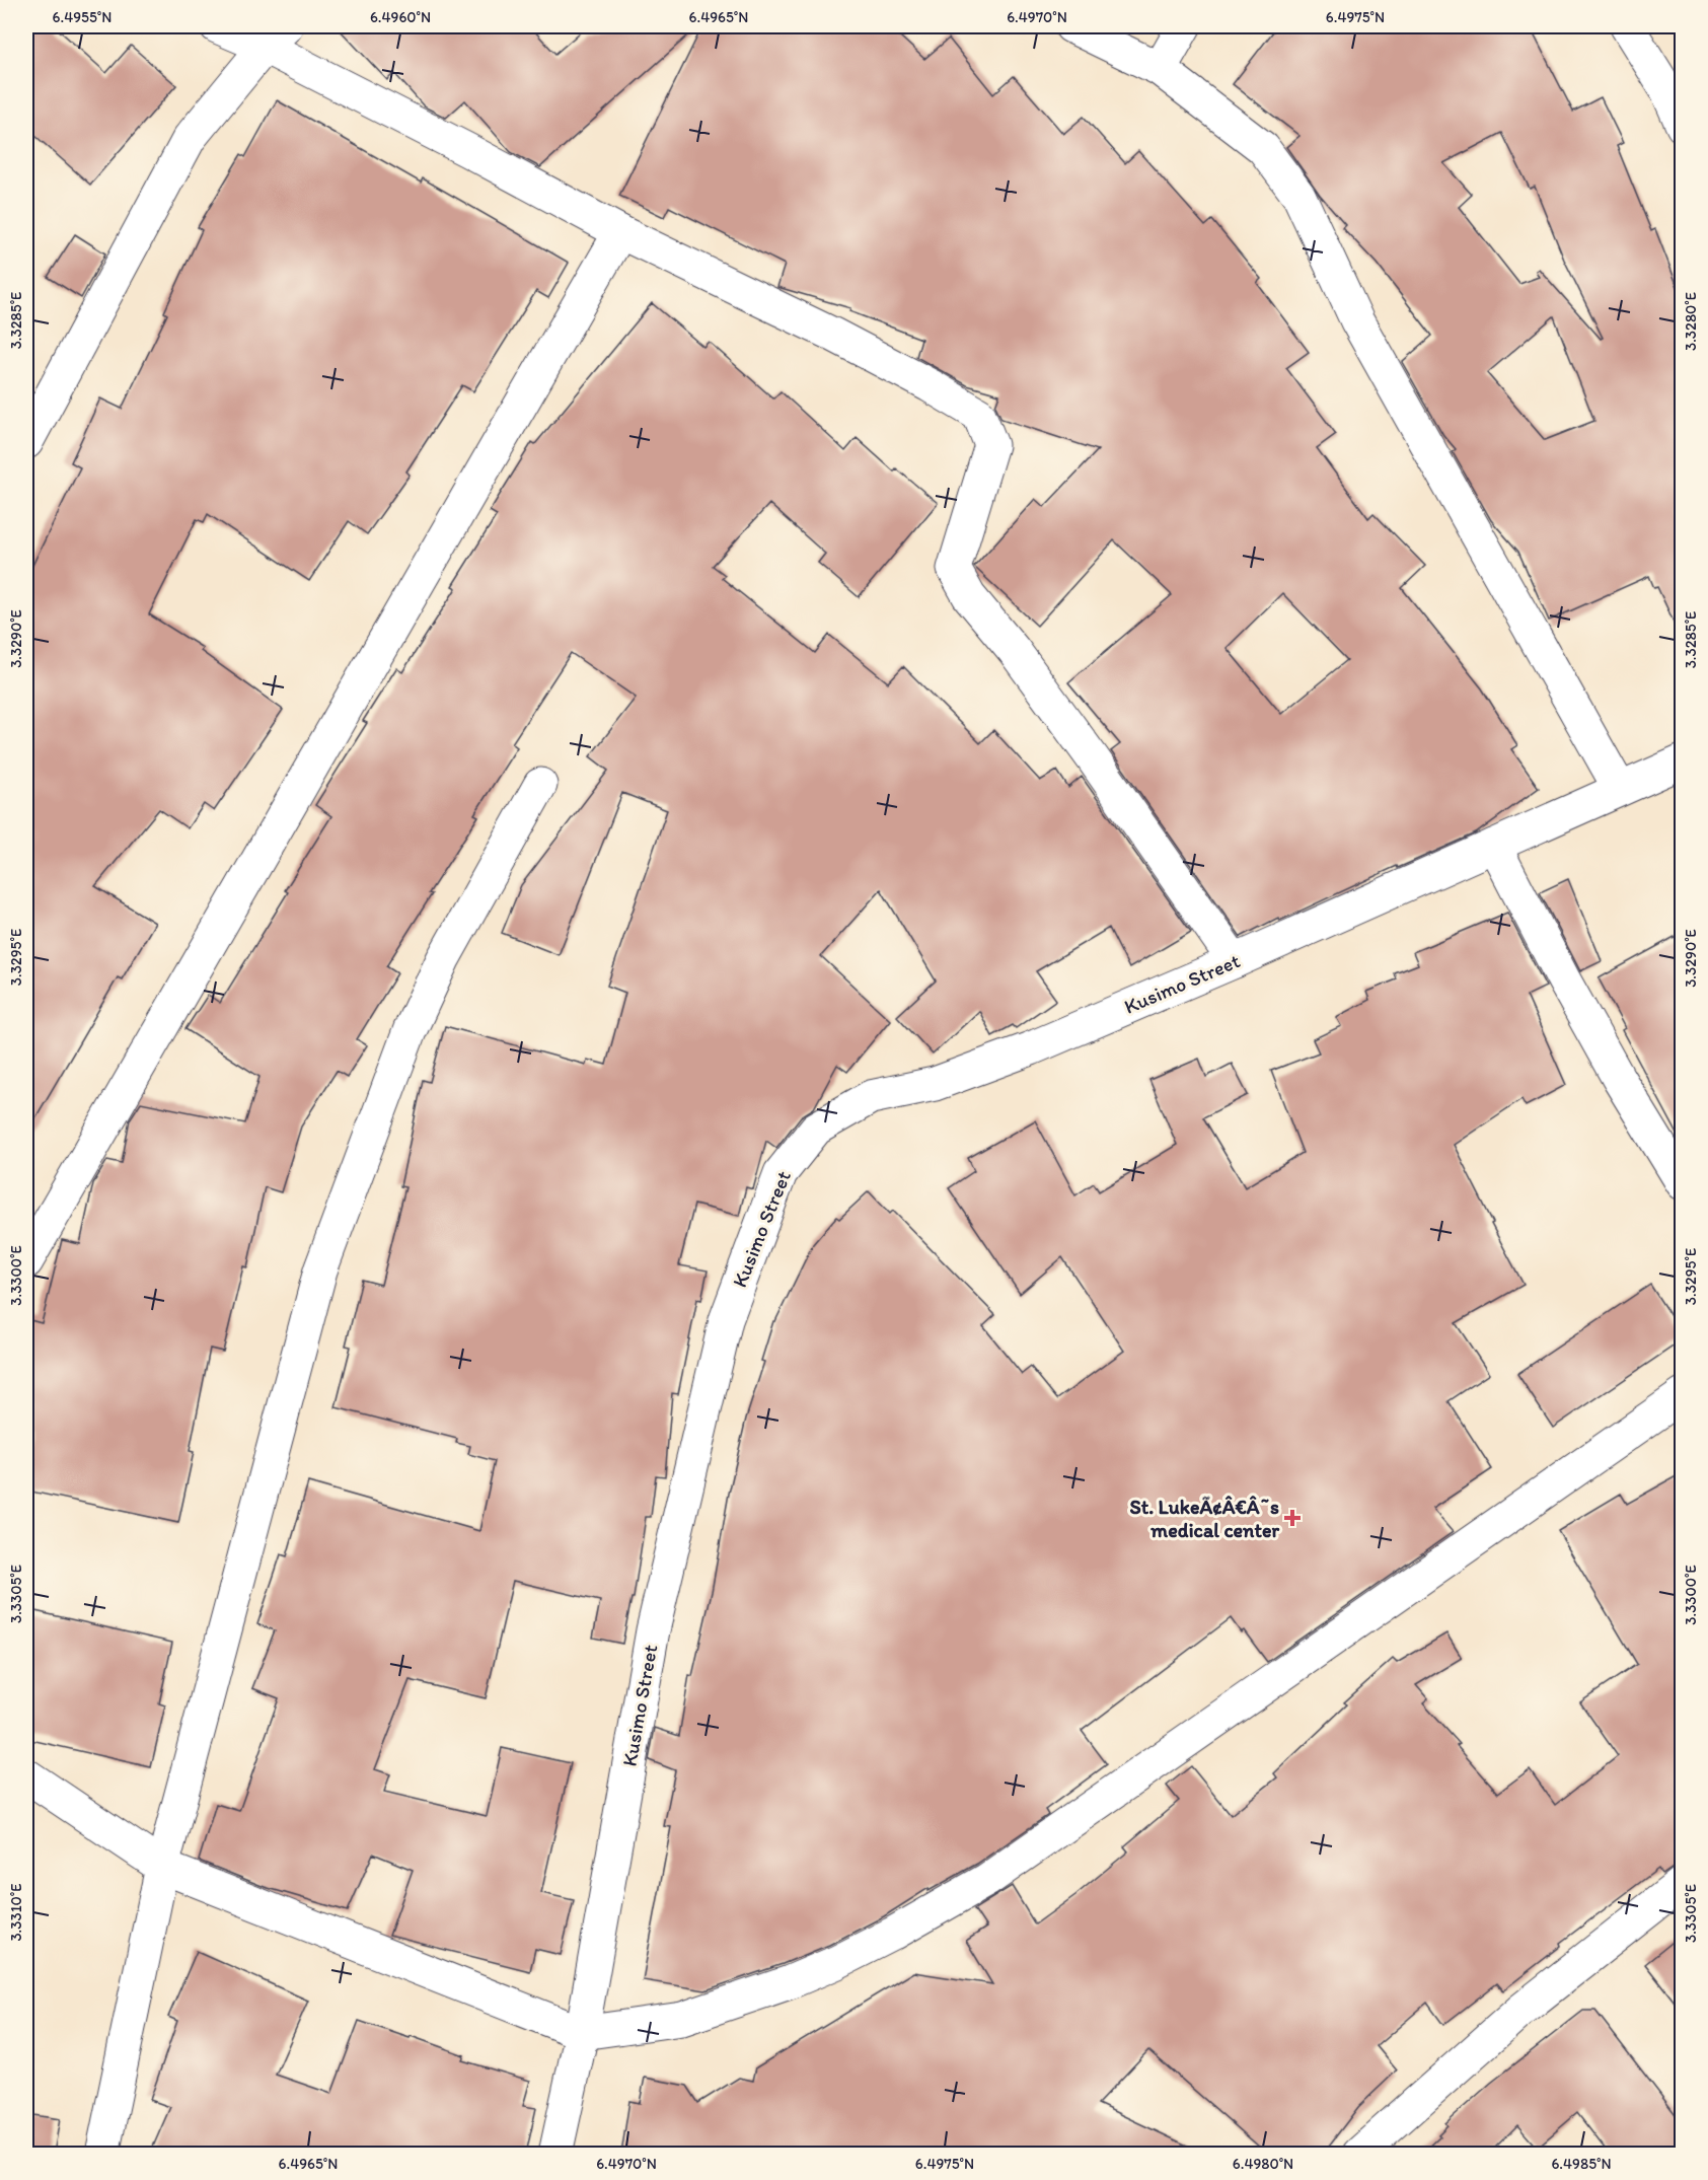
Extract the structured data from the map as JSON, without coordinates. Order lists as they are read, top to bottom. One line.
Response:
{"streets":{"street":["Kusimo Street"]},"places":{"health":["St. LukeÃ¢Â€Â˜s medical center"]},"coordinates":["6.4955°N","6.4960°N","6.4965°N","6.4970°N","6.4975°N","3.3285°E","3.3280°E","3.3290°E","3.3295°E","3.3300°E","3.3305°E","3.3310°E","6.4980°N","6.4985°N"]}
